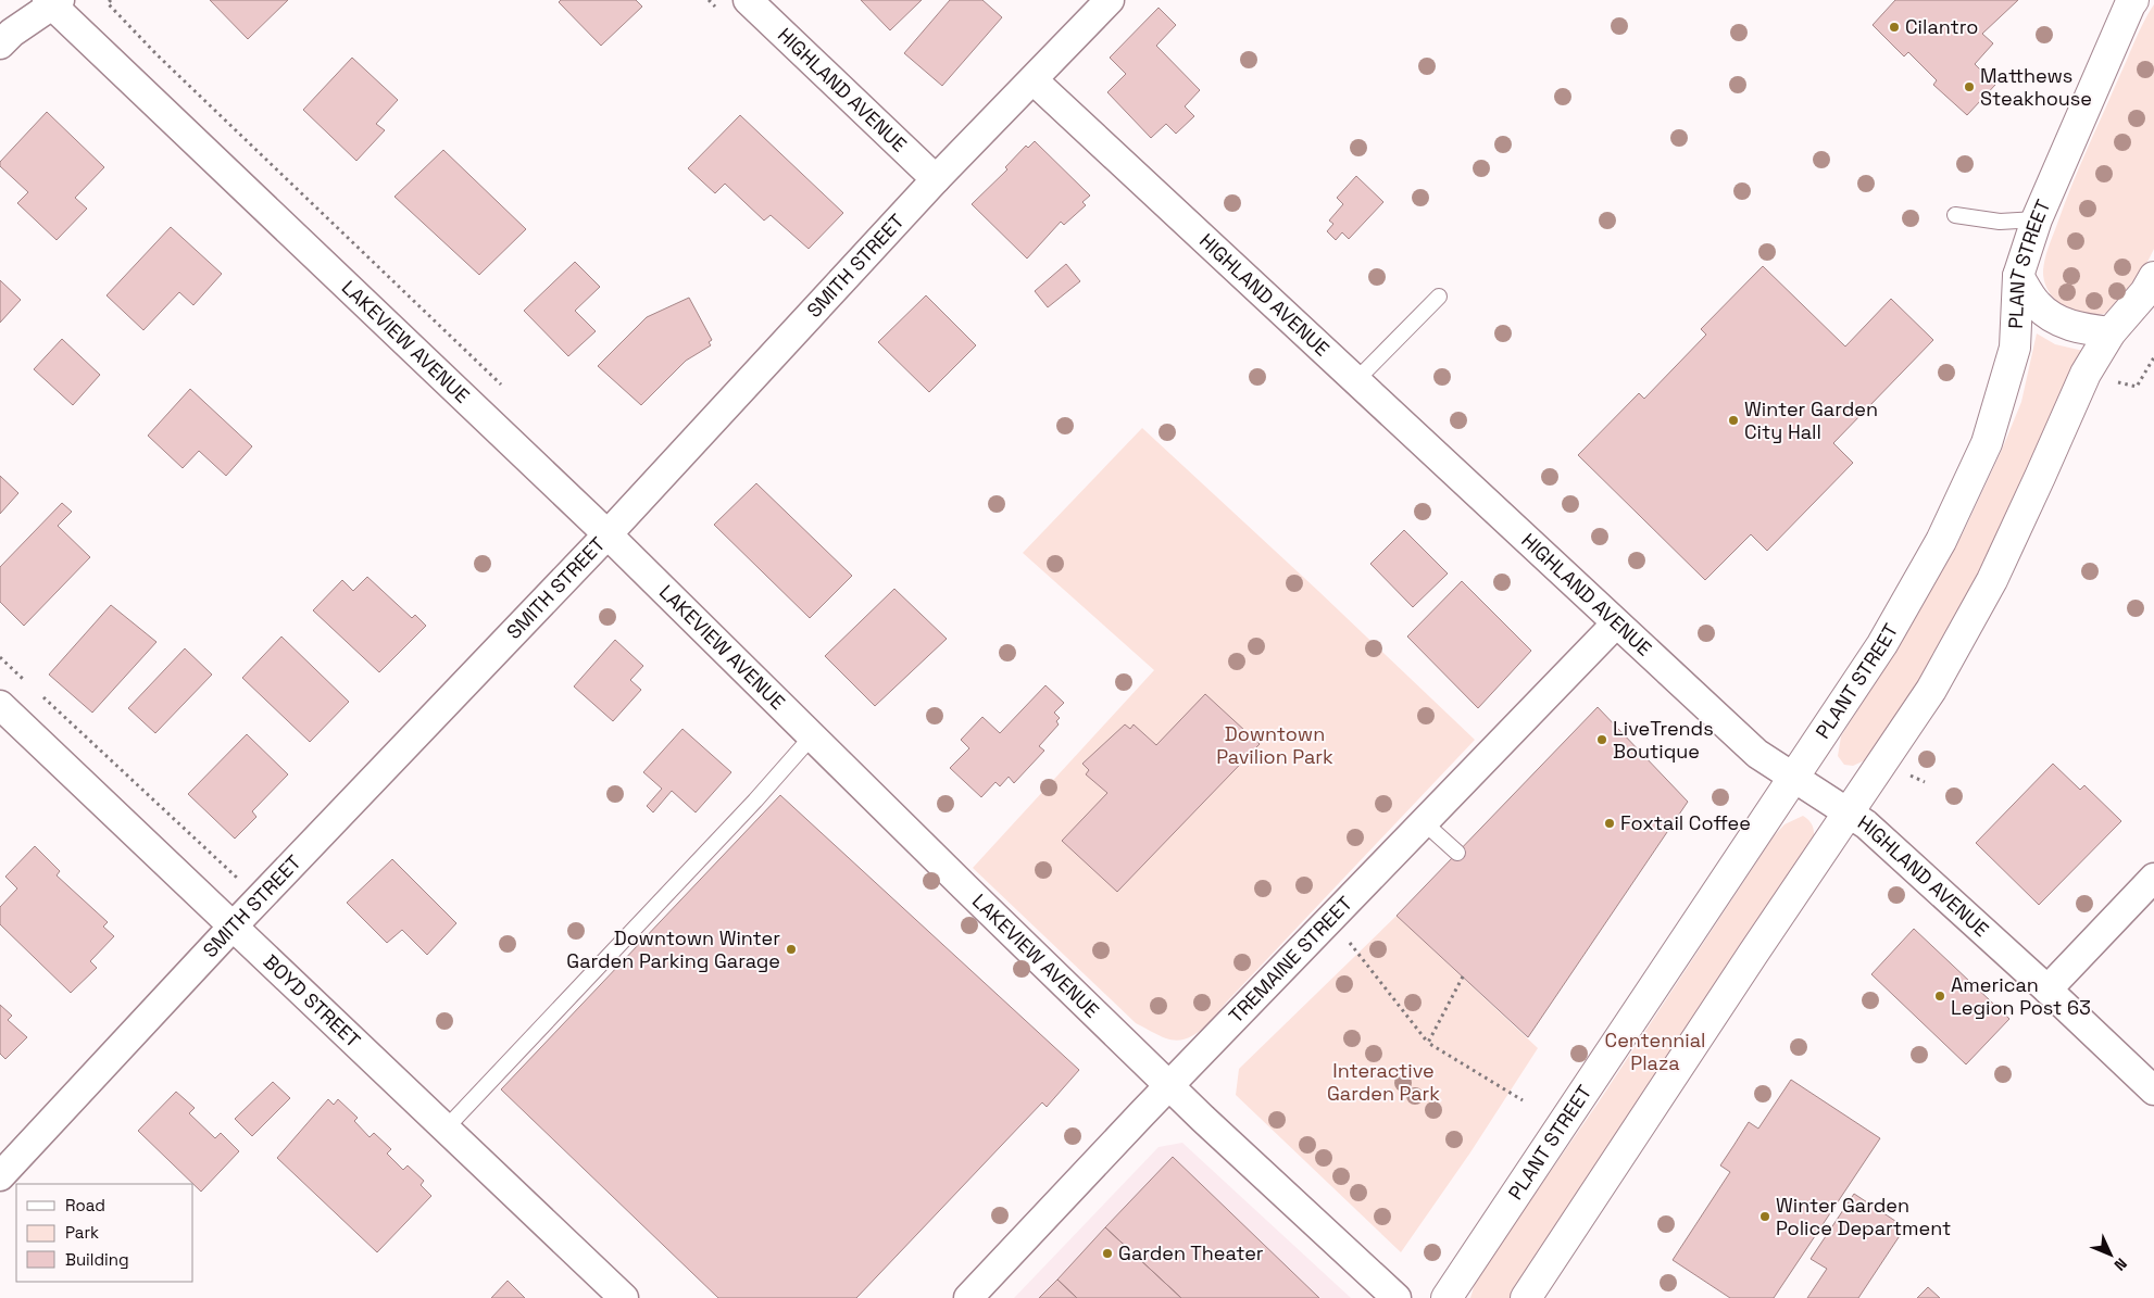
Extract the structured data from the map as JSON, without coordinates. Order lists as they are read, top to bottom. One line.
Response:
{"streets":{"main road":["PLANT STREET"],"street":["HIGHLAND AVENUE","SMITH STREET","LAKEVIEW AVENUE","TREMAINE STREET","BOYD STREET"]},"crossings":[["HIGHLAND AVENUE","PLANT STREET"],["HIGHLAND AVENUE","SMITH STREET"],["HIGHLAND AVENUE","TREMAINE STREET"],["SMITH STREET","LAKEVIEW AVENUE"],["SMITH STREET","BOYD STREET"],["LAKEVIEW AVENUE","TREMAINE STREET"]],"parks":["Downtown Pavilion Park","Centennial Plaza","Interactive Garden Park"],"places":["Cilantro","Matthews Steakhouse","Winter Garden City Hall","LiveTrends Boutique","Foxtail Coffee","Downtown Winter Garden Parking Garage","American Legion Post 63","Winter Garden Police Department","Garden Theater"],"legend":["Road","Park","Building"],"north":"bottom right"}
